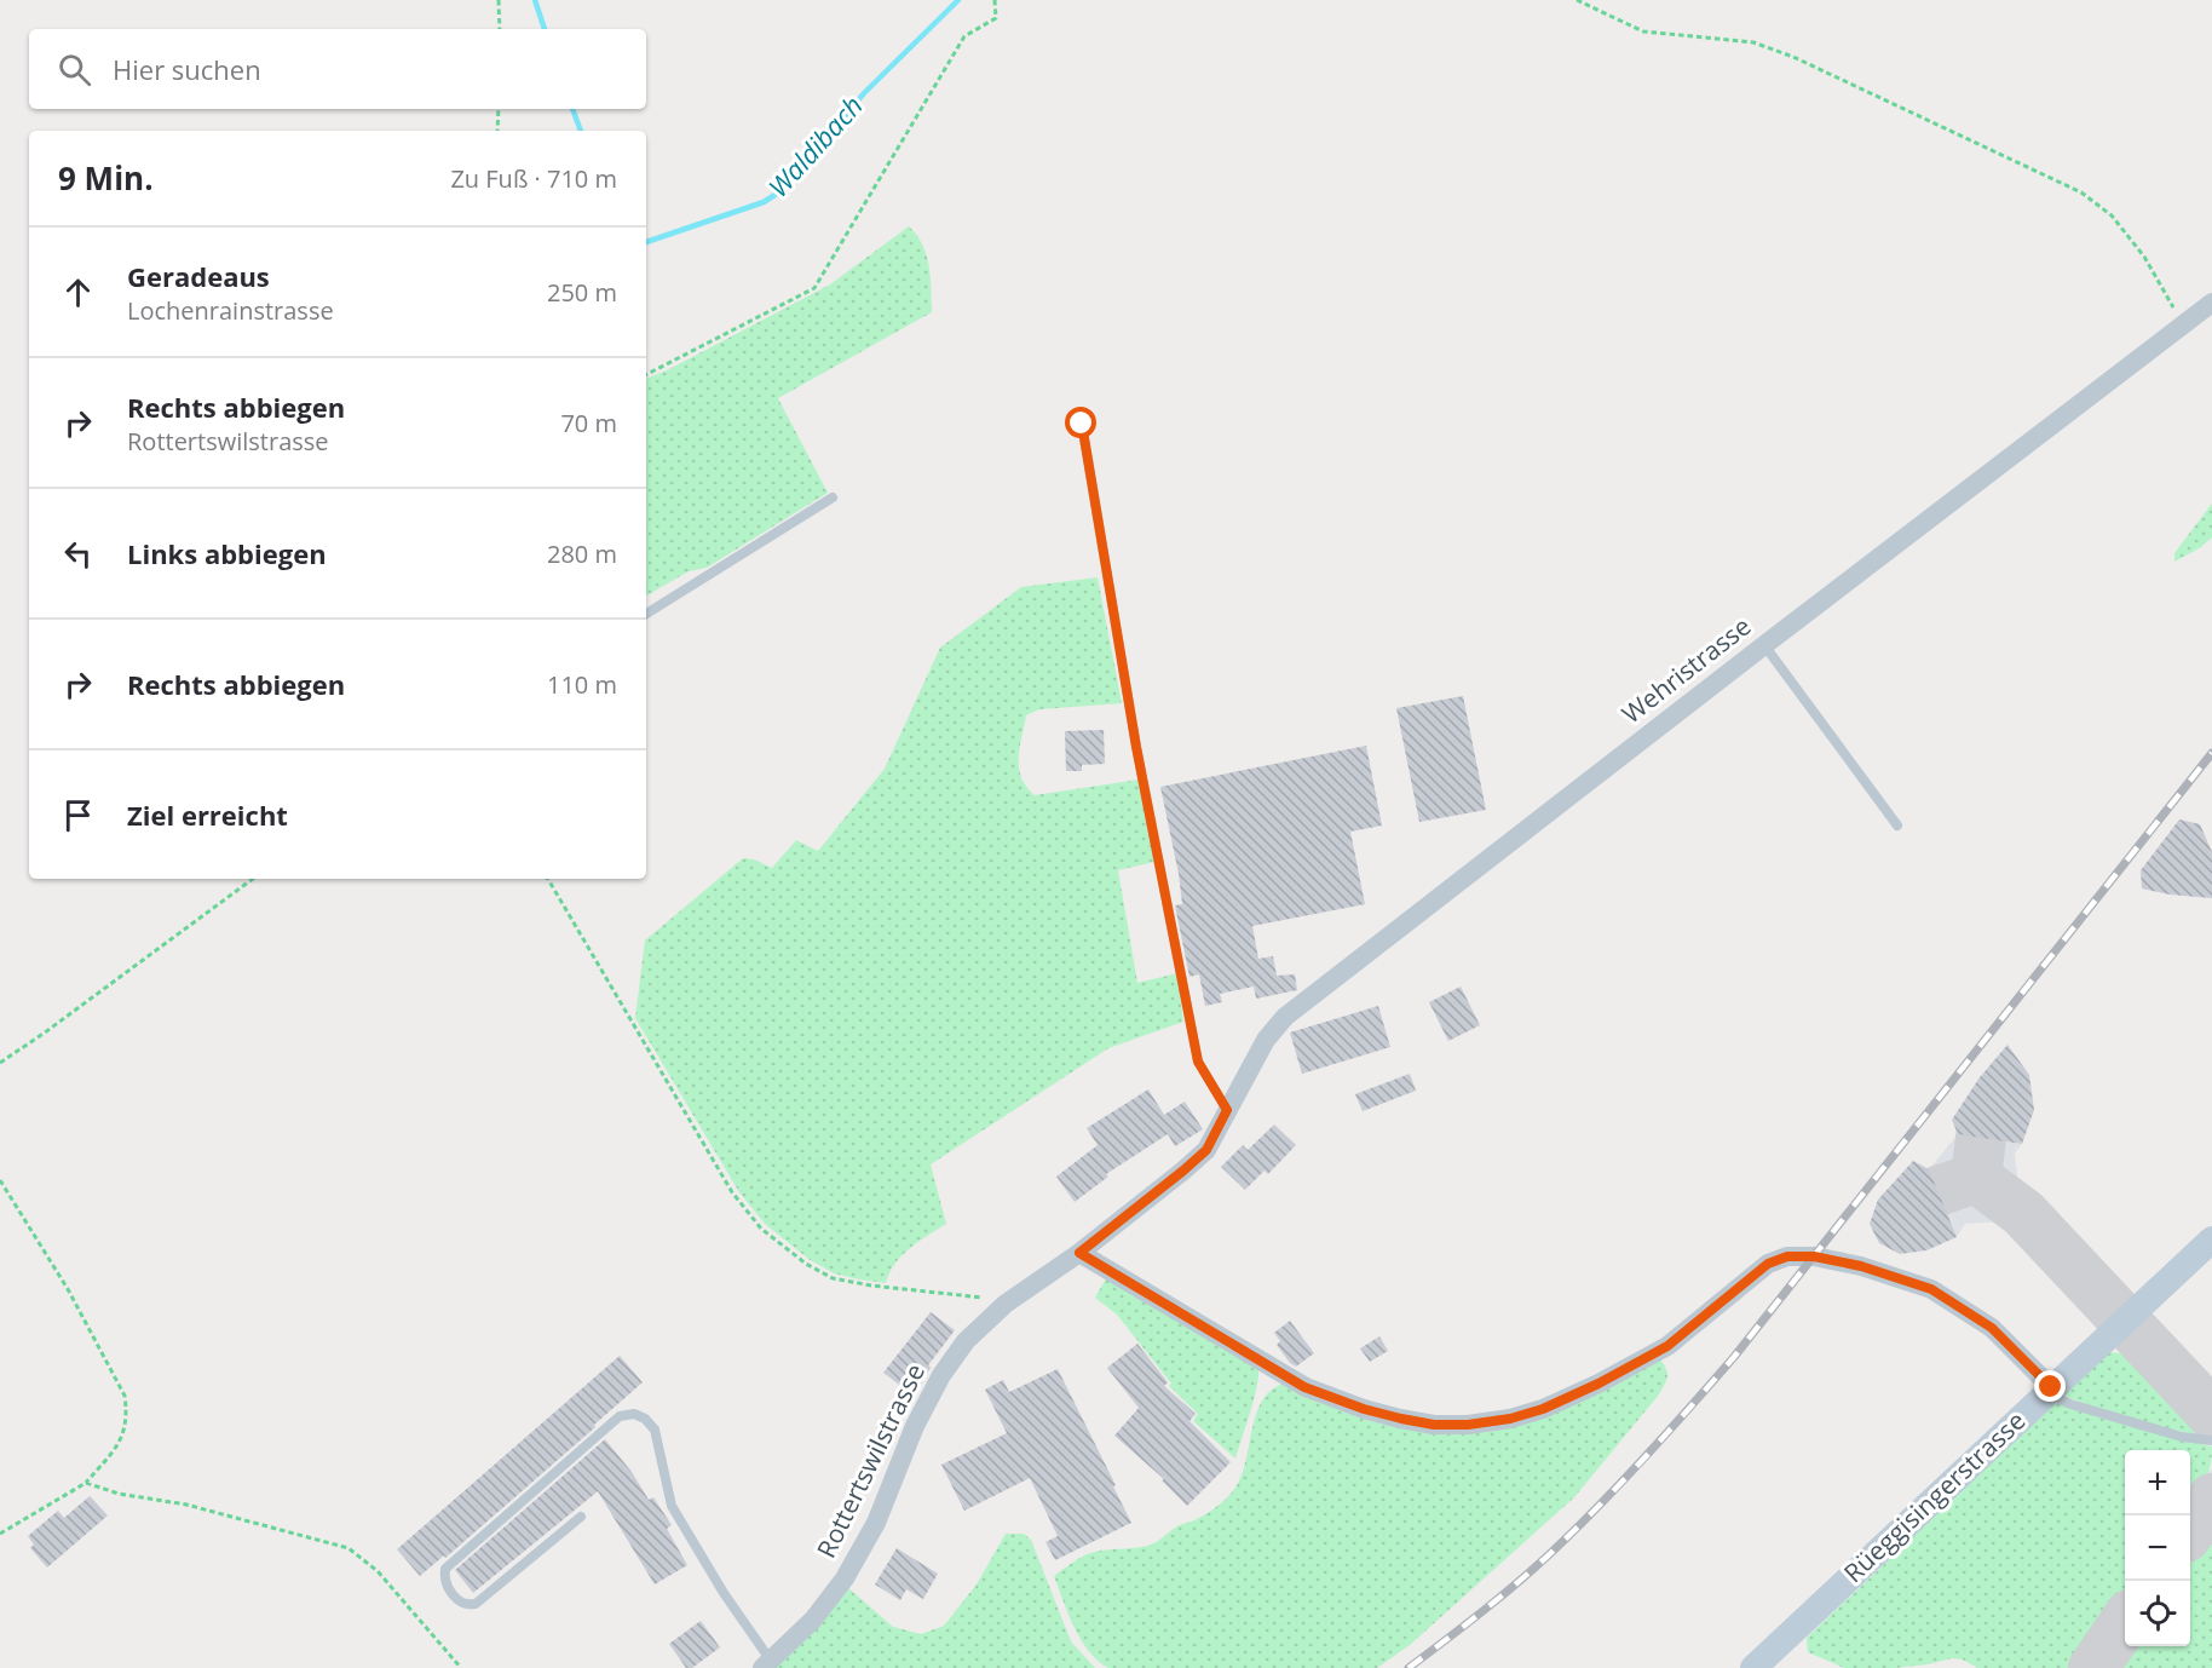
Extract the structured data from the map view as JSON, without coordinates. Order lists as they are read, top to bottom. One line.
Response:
{"streets":{"main road":["Rüeggisingerstrasse"],"street":["Wehristrasse","Rottertswilstrasse"]},"crossings":[["Wehristrasse","Rottertswilstrasse"]],"water":["Waldibach"],"page":{"search":"Hier suchen","heading":["9 Min.","Zu Fuß · 710 m"],"list":[["Geradeaus","Lochenrainstrasse","250 m"],["Rechts abbiegen","Rottertswilstrasse","70 m"],["Links abbiegen","280 m"],["Rechts abbiegen","110 m"],"Ziel erreicht"],"map_buttons":["+","−"]}}
